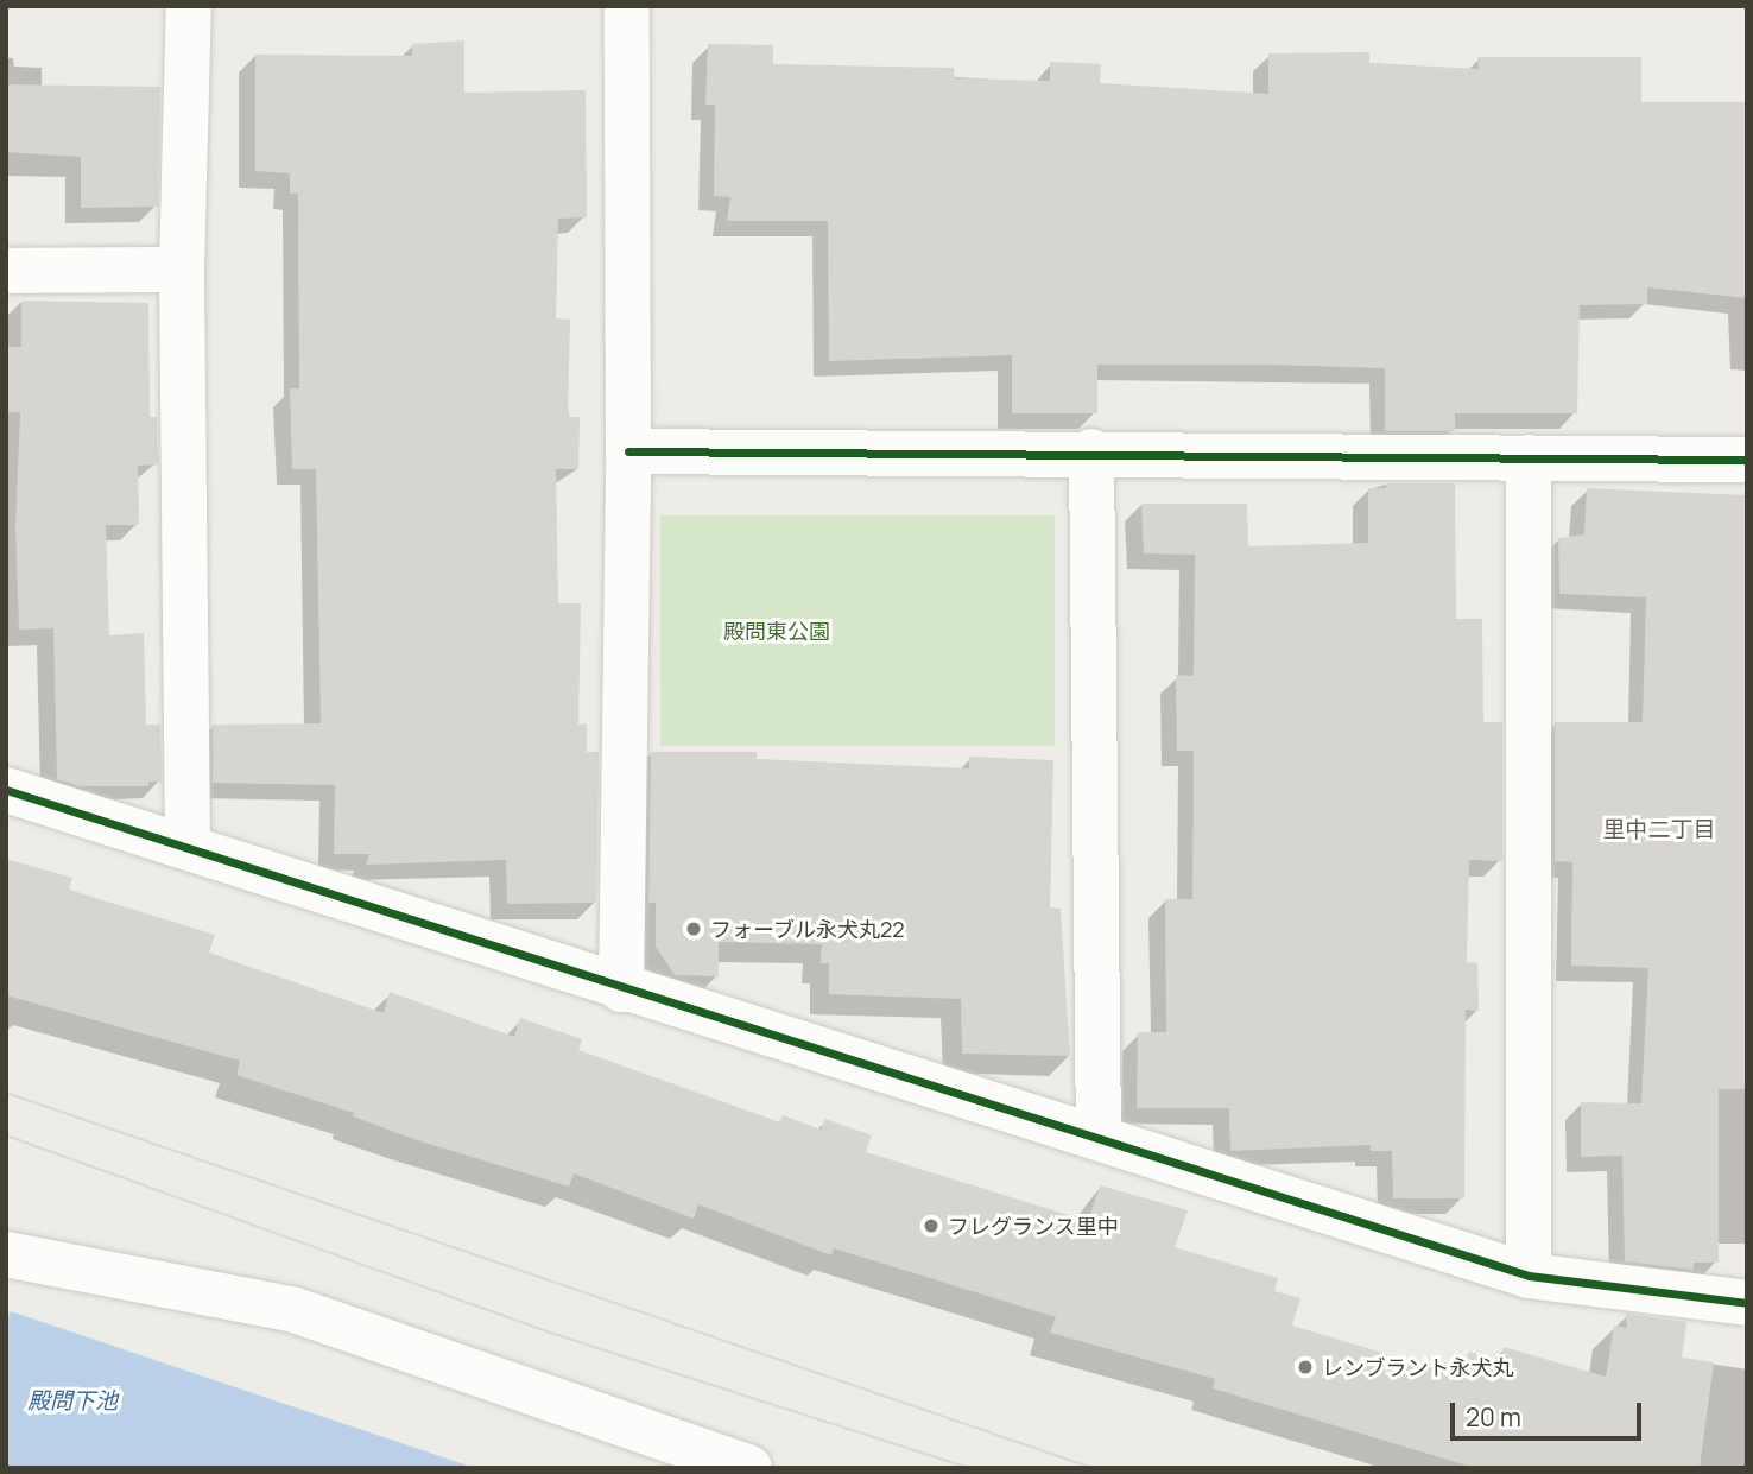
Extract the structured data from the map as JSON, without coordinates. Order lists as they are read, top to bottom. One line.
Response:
{"districts":["里中二丁目"],"water":["殿問下池"],"parks":["殿問東公園"],"places":["フォーブル永犬丸22","フレグランス里中","レンブラント永犬丸"],"scale_bar":"20 m"}
